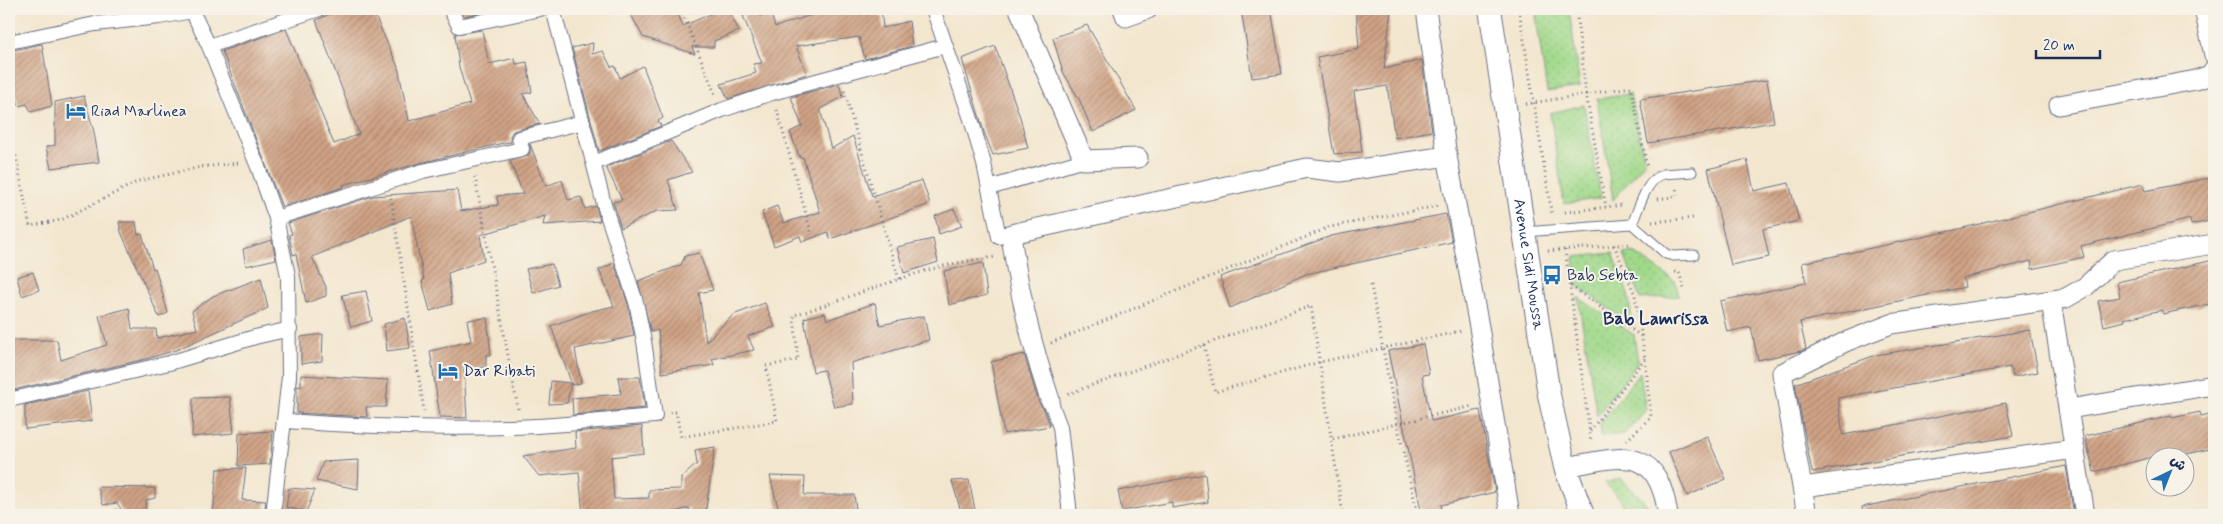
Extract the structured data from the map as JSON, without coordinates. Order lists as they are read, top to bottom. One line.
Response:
{"streets":{"street":["Avenue Sidi Moussa"]},"districts":["Bab Lamrissa"],"places":{"hotel":["Riad Marlinea","Dar Ribati"],"bus stop":["Bab Sebta"]},"scale_bar":"20 m","north":"top right"}
